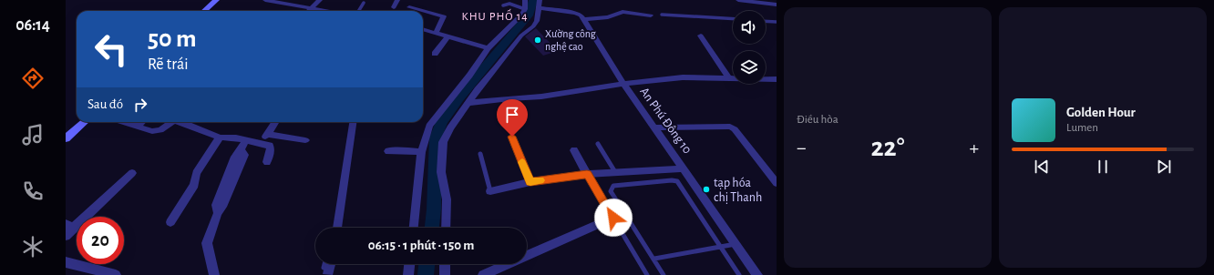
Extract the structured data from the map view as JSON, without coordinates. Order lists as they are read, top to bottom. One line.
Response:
{"streets":{"street":["An Phú Đông 10"]},"districts":["KHU PHỐ 14"],"places":["Xường công nghệ cao","tạp hóa chị Thanh"],"page":{"tabs":"06:14","tile":"Điều hòa","turn":["50 m","Rẽ trái"],"then":"Sau đó","song":["Golden Hour","Lumen"],"heat":["−","22°","+"],"limit":"20","trip":"06:15 · 1 phút · 150 m"}}
